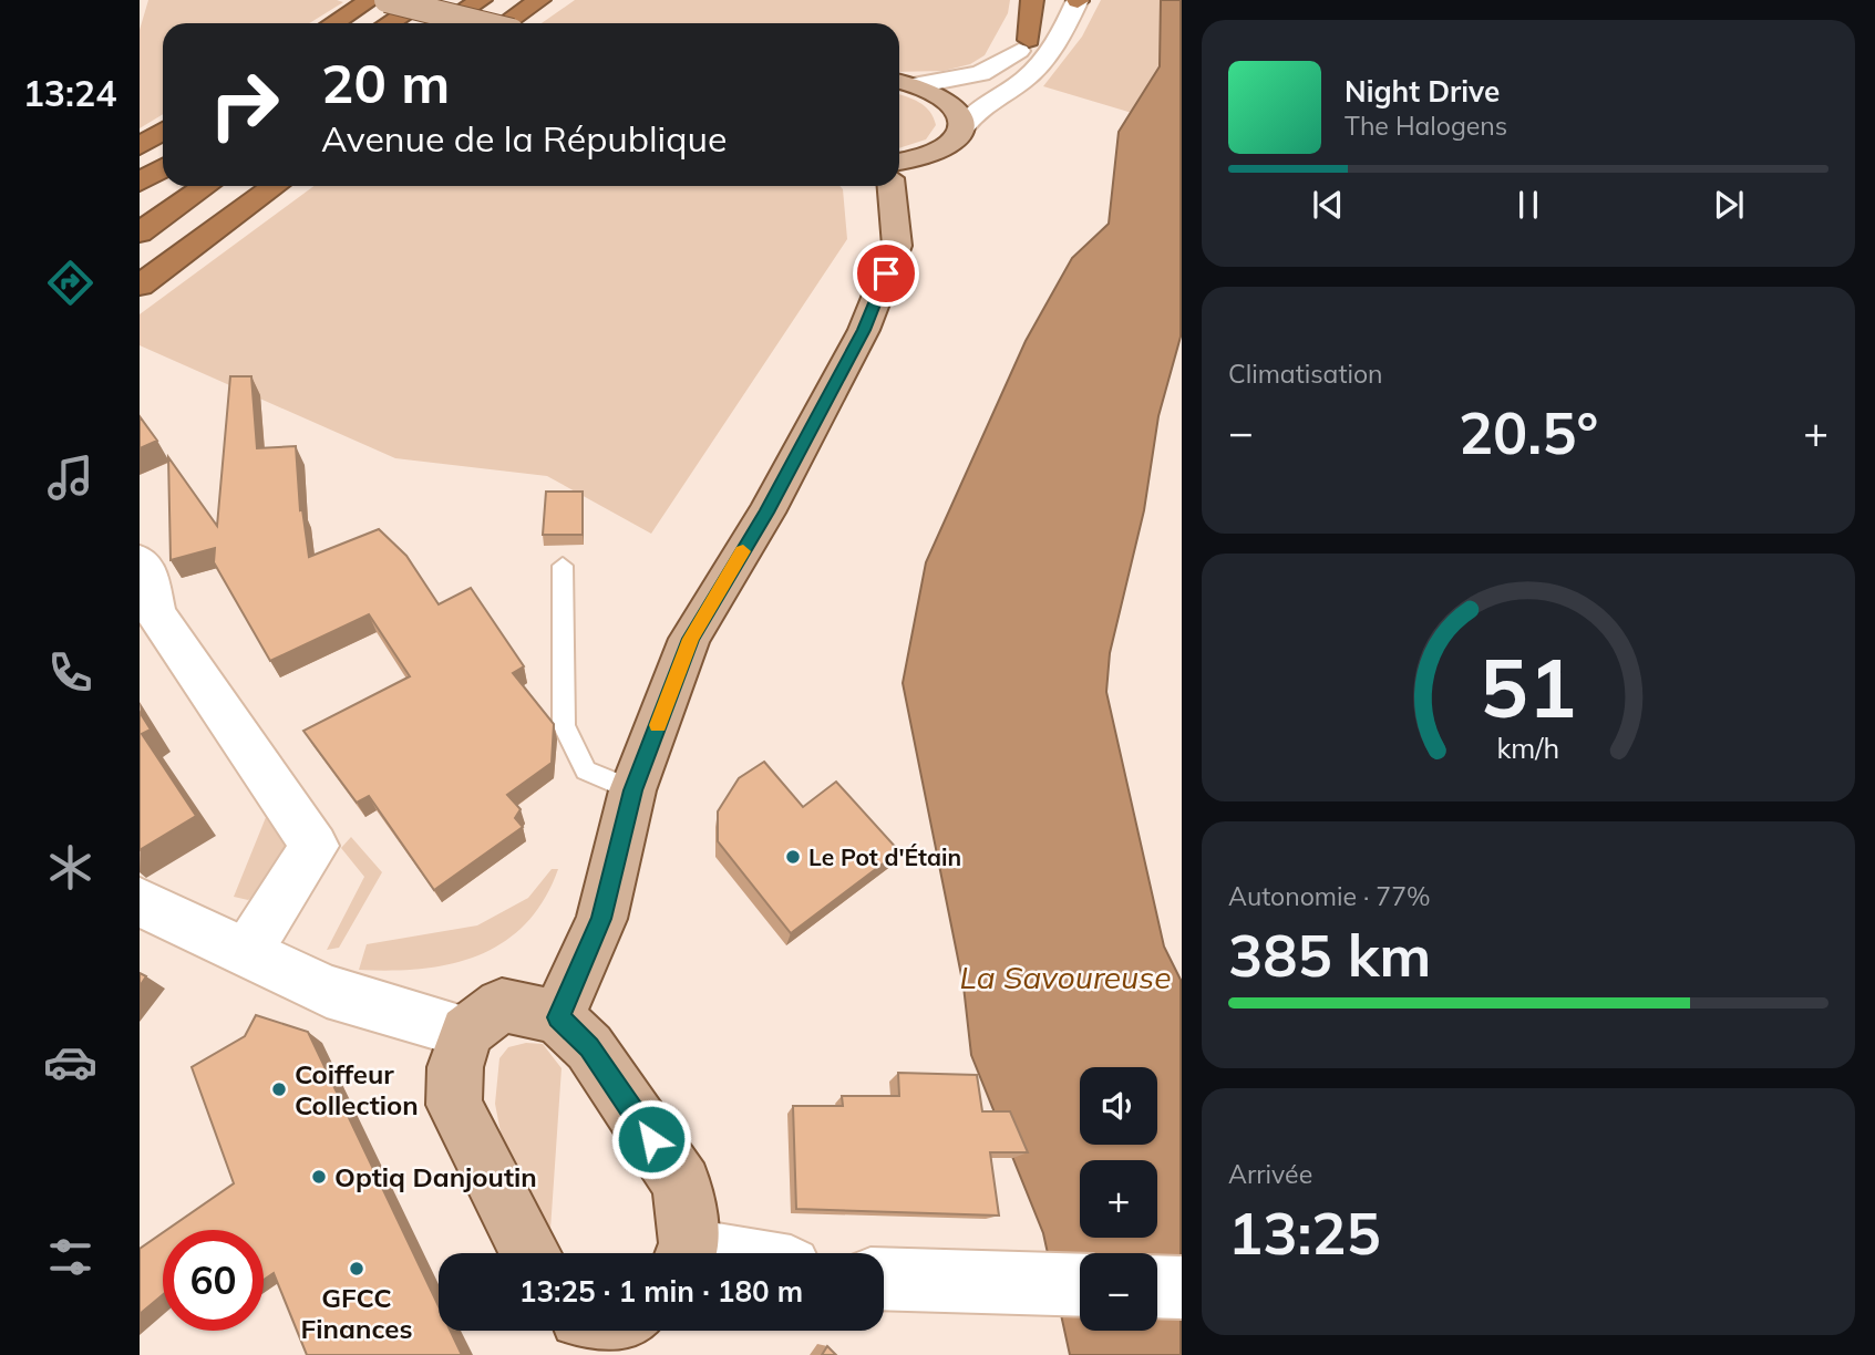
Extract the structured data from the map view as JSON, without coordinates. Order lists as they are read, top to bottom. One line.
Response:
{"water":["La Savoureuse"],"places":["Le Pot d'Étain","Coiffeur Collection","Optiq Danjoutin","GFCC Finances"],"page":{"tabs":"13:24","turn":["20 m","Avenue de la République"],"song":["Night Drive","The Halogens"],"tile":["Climatisation",["Autonomie · 77%","385 km"],["Arrivée","13:25"]],"heat":["−","20.5°","+"],"map_buttons":["+","−"],"limit":"60","trip":"13:25 · 1 min · 180 m","gauge":["51","km/h"]}}
